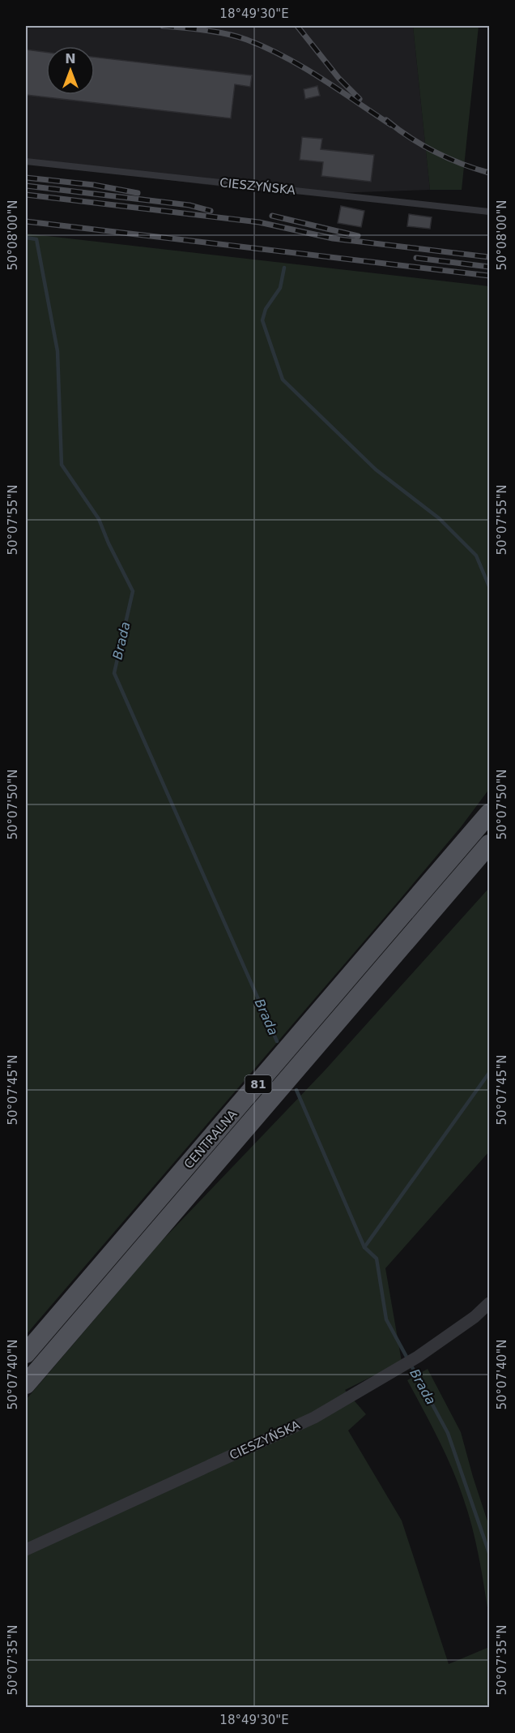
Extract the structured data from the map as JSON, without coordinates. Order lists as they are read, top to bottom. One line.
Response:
{"streets":{"main road":["81","CENTRALNA"],"street":["CIESZYŃSKA"]},"water":["Brada"],"north":"top","coordinates":["18°49'30\"E","50°08'00\"N","50°07'55\"N","50°07'50\"N","50°07'45\"N","50°07'40\"N","50°07'35\"N"]}
